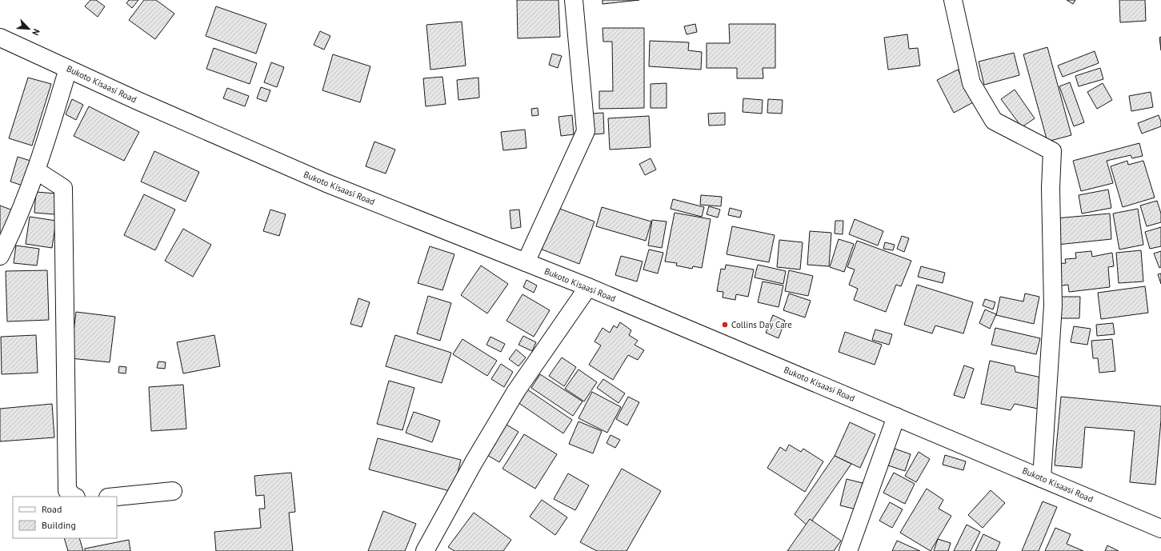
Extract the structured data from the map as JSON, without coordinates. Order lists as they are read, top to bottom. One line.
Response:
{"streets":{"street":["Bukoto Kisaasi Road"]},"places":["Collins Day Care"],"legend":["Road","Building"],"north":"bottom right"}
